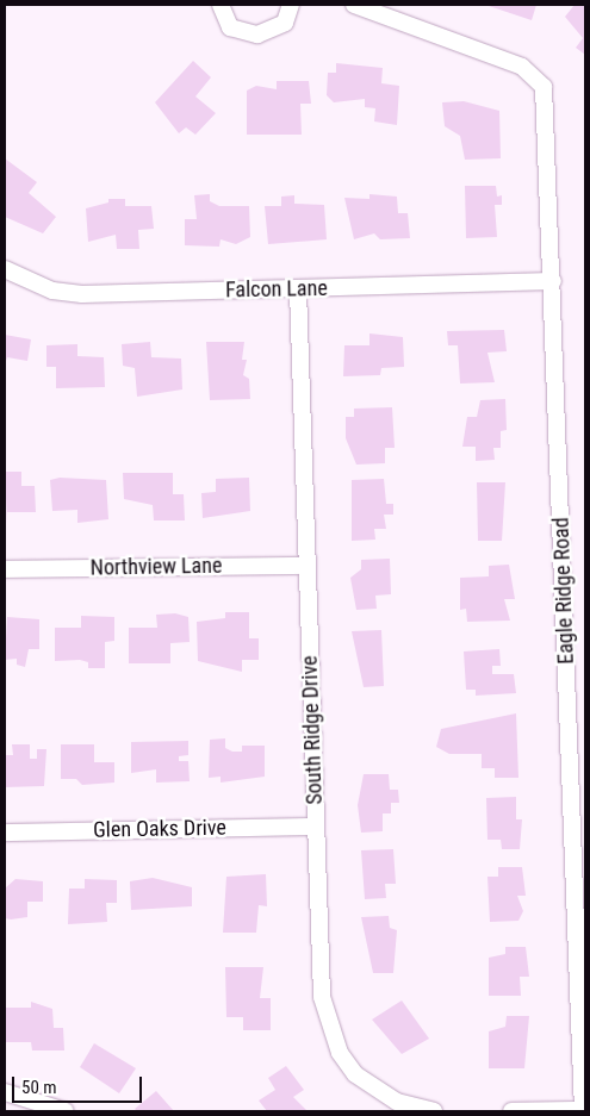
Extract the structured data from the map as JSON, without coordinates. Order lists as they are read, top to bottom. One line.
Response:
{"streets":{"street":["Falcon Lane","Northview Lane","Eagle Ridge Road","South Ridge Drive","Glen Oaks Drive"]},"crossings":[["Falcon Lane","Eagle Ridge Road"],["Falcon Lane","South Ridge Drive"],["Northview Lane","South Ridge Drive"],["South Ridge Drive","Glen Oaks Drive"]],"scale_bar":"50 m"}
